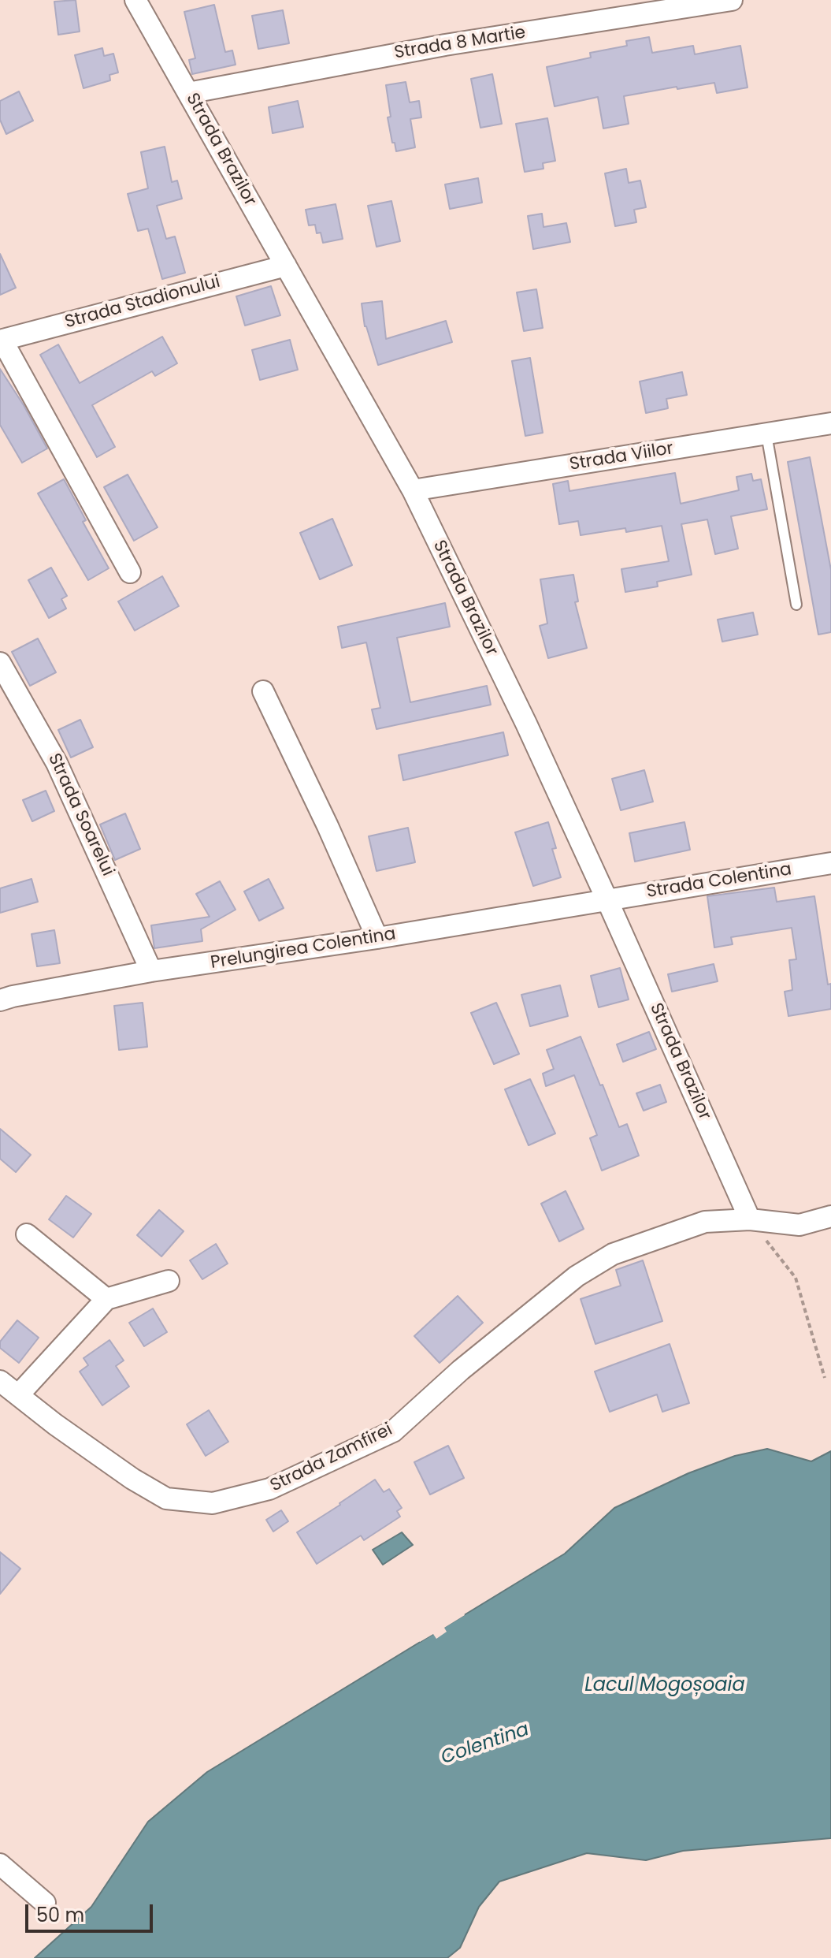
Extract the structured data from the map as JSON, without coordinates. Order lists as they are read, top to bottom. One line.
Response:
{"streets":{"street":["Strada 8 Martie","Strada Brazilor","Strada Stadionului","Strada Viilor","Strada Soarelui","Strada Colentina","Prelungirea Colentina","Strada Zamfirei"]},"crossings":[["Strada 8 Martie","Strada Brazilor"],["Strada Brazilor","Strada Stadionului"],["Strada Brazilor","Strada Viilor"],["Strada Brazilor","Strada Colentina"],["Strada Brazilor","Prelungirea Colentina"],["Strada Brazilor","Strada Zamfirei"],["Strada Soarelui","Prelungirea Colentina"],["Strada Colentina","Prelungirea Colentina"]],"water":["Lacul Mogoșoaia","Colentina"],"scale_bar":"50 m"}
